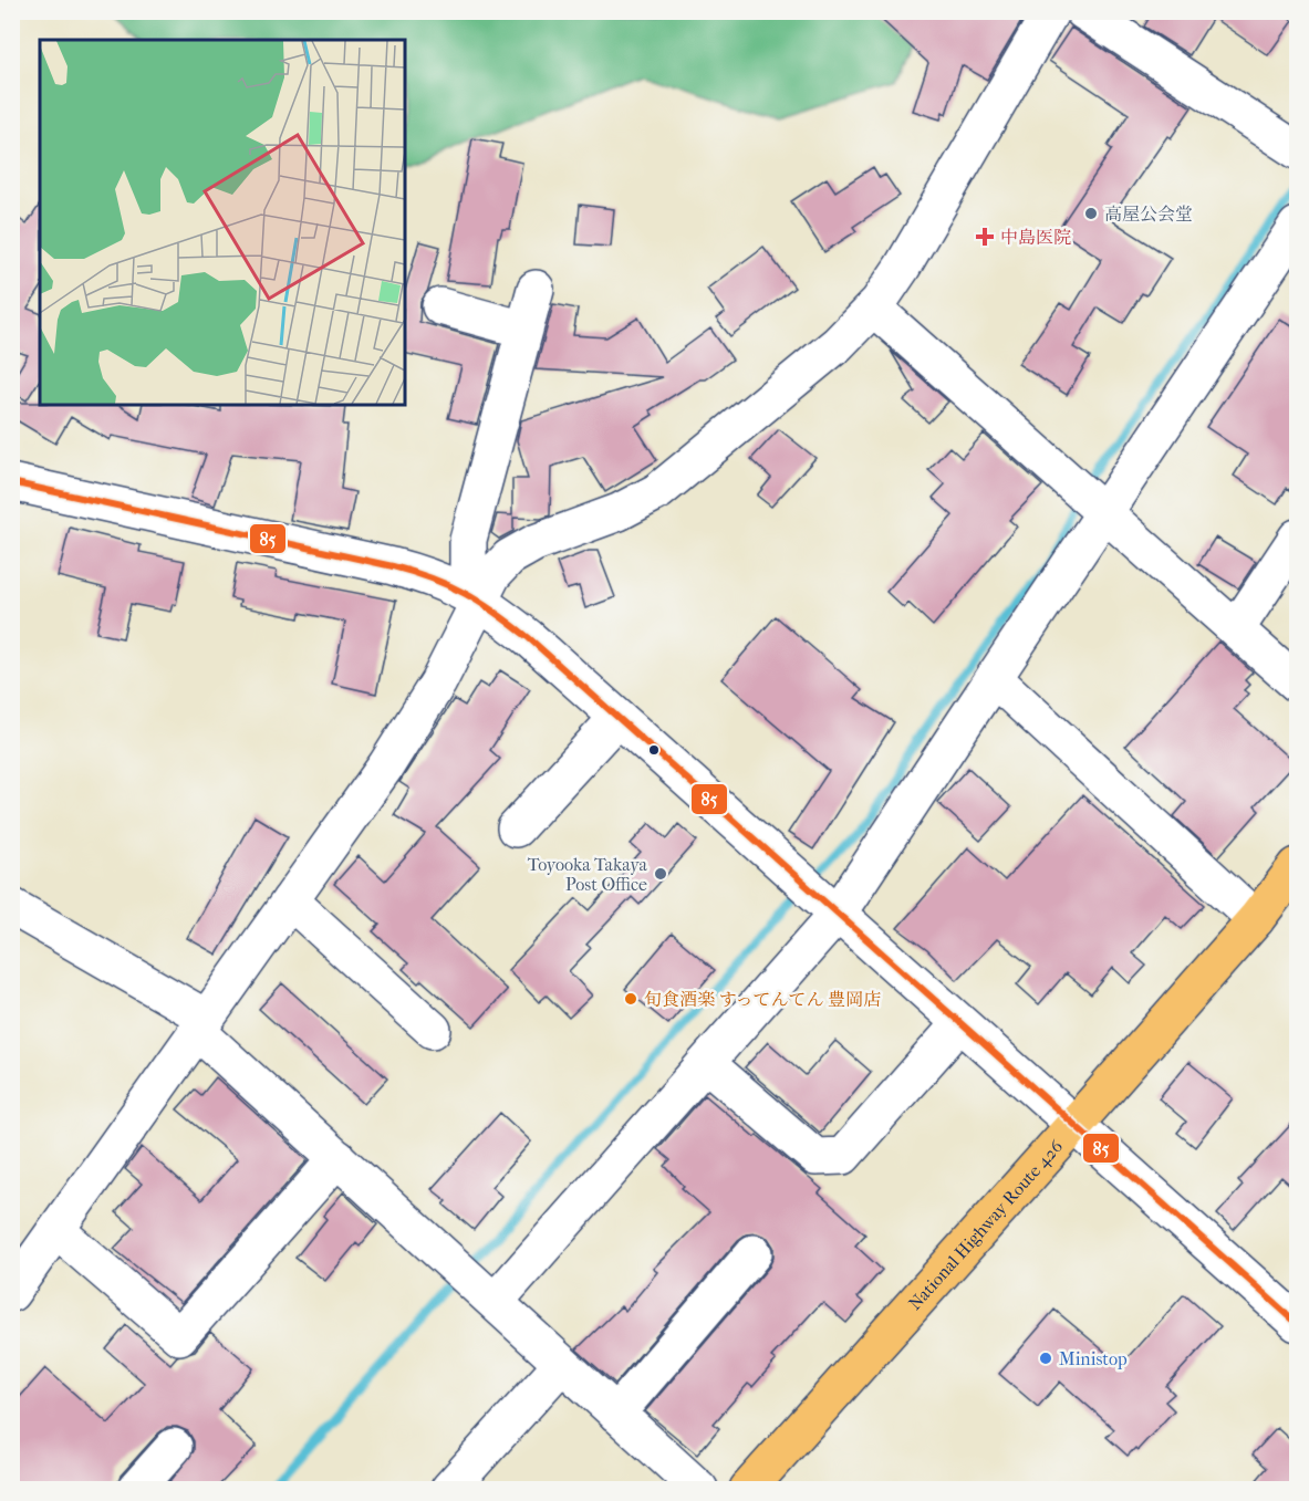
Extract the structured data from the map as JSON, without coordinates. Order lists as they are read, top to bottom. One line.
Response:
{"streets":{"highway":["National Highway Route 426"]},"places":{"other":["高屋公会堂","Toyooka Takaya Post Office","旬食酒楽 すってんてん 豊岡店","Ministop"],"health":["中島医院"]},"lines":["transit line 85"]}
